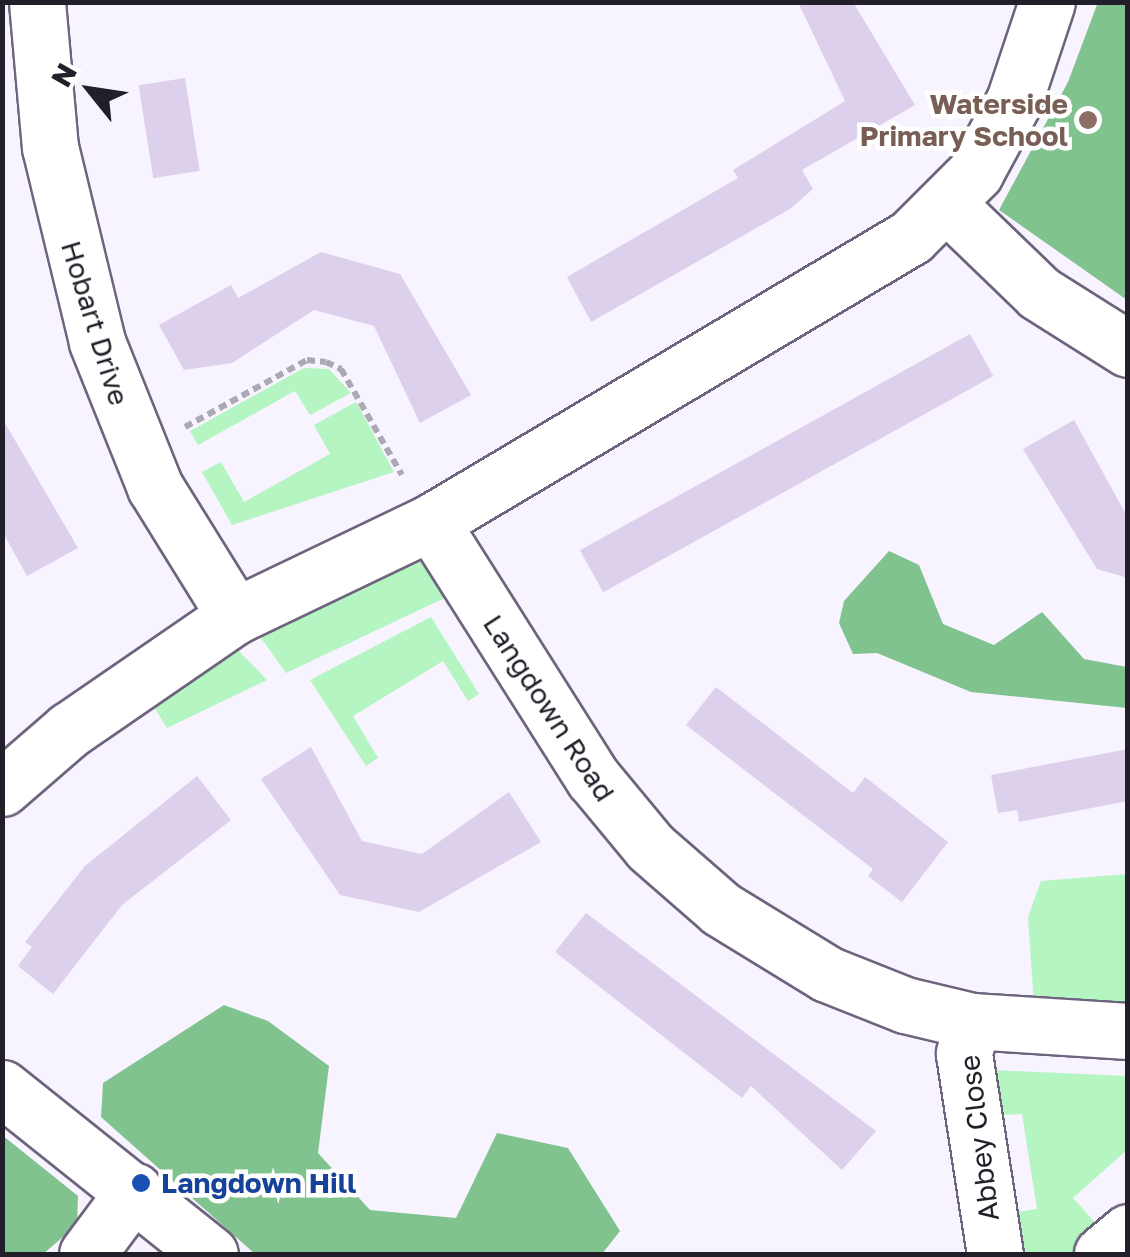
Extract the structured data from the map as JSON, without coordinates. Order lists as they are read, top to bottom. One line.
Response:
{"streets":{"street":["Hobart Drive","Langdown Road","Abbey Close"]},"crossings":[["Langdown Road","Abbey Close"]],"places":["Waterside Primary School","Langdown Hill"],"north":"top left"}
